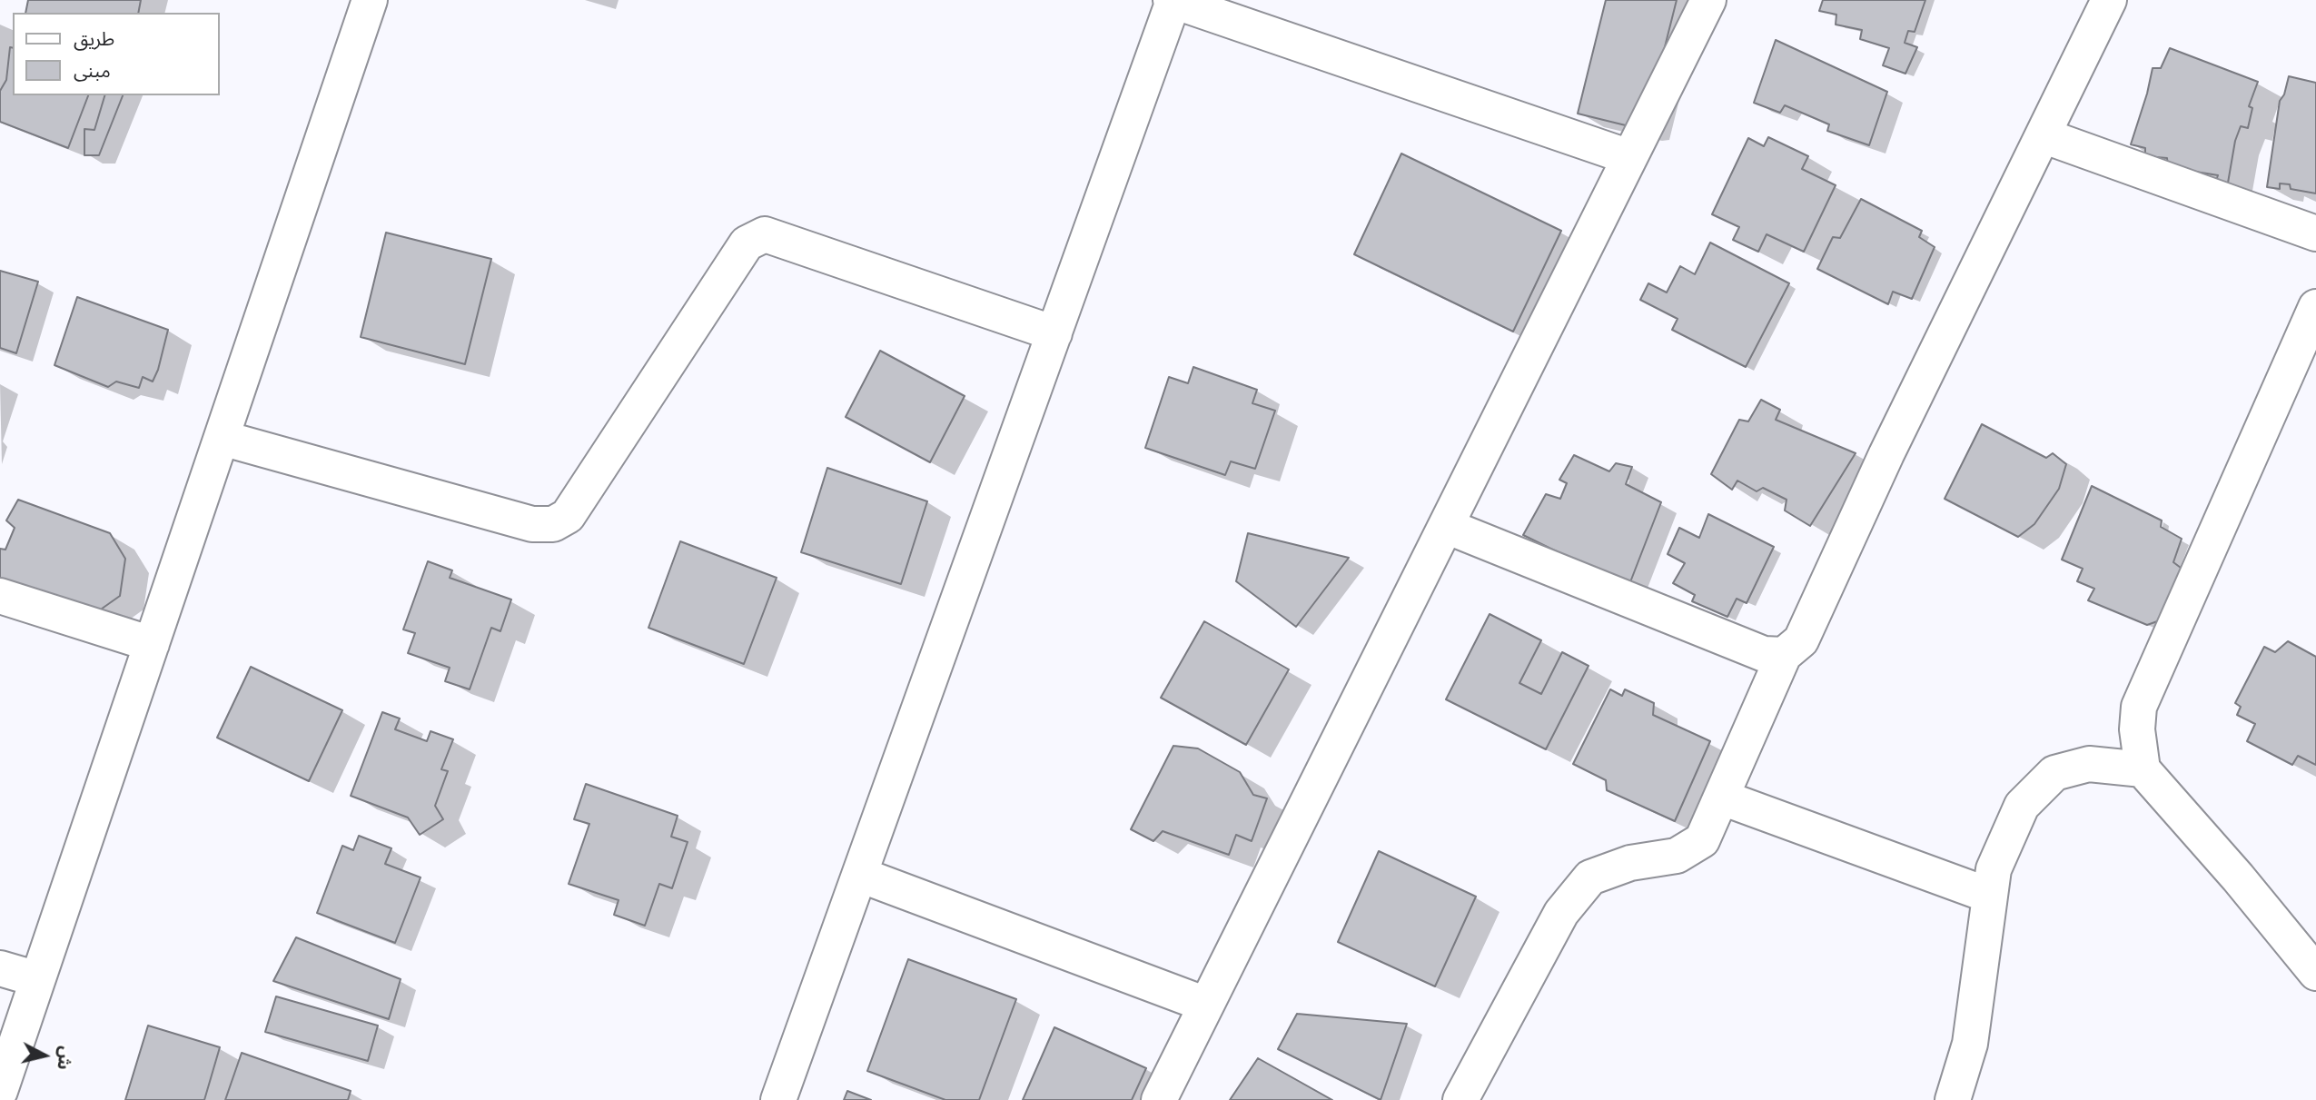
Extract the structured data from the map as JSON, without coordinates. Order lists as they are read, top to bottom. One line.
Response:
{"legend":["طريق","مبنى"],"north":"right"}
